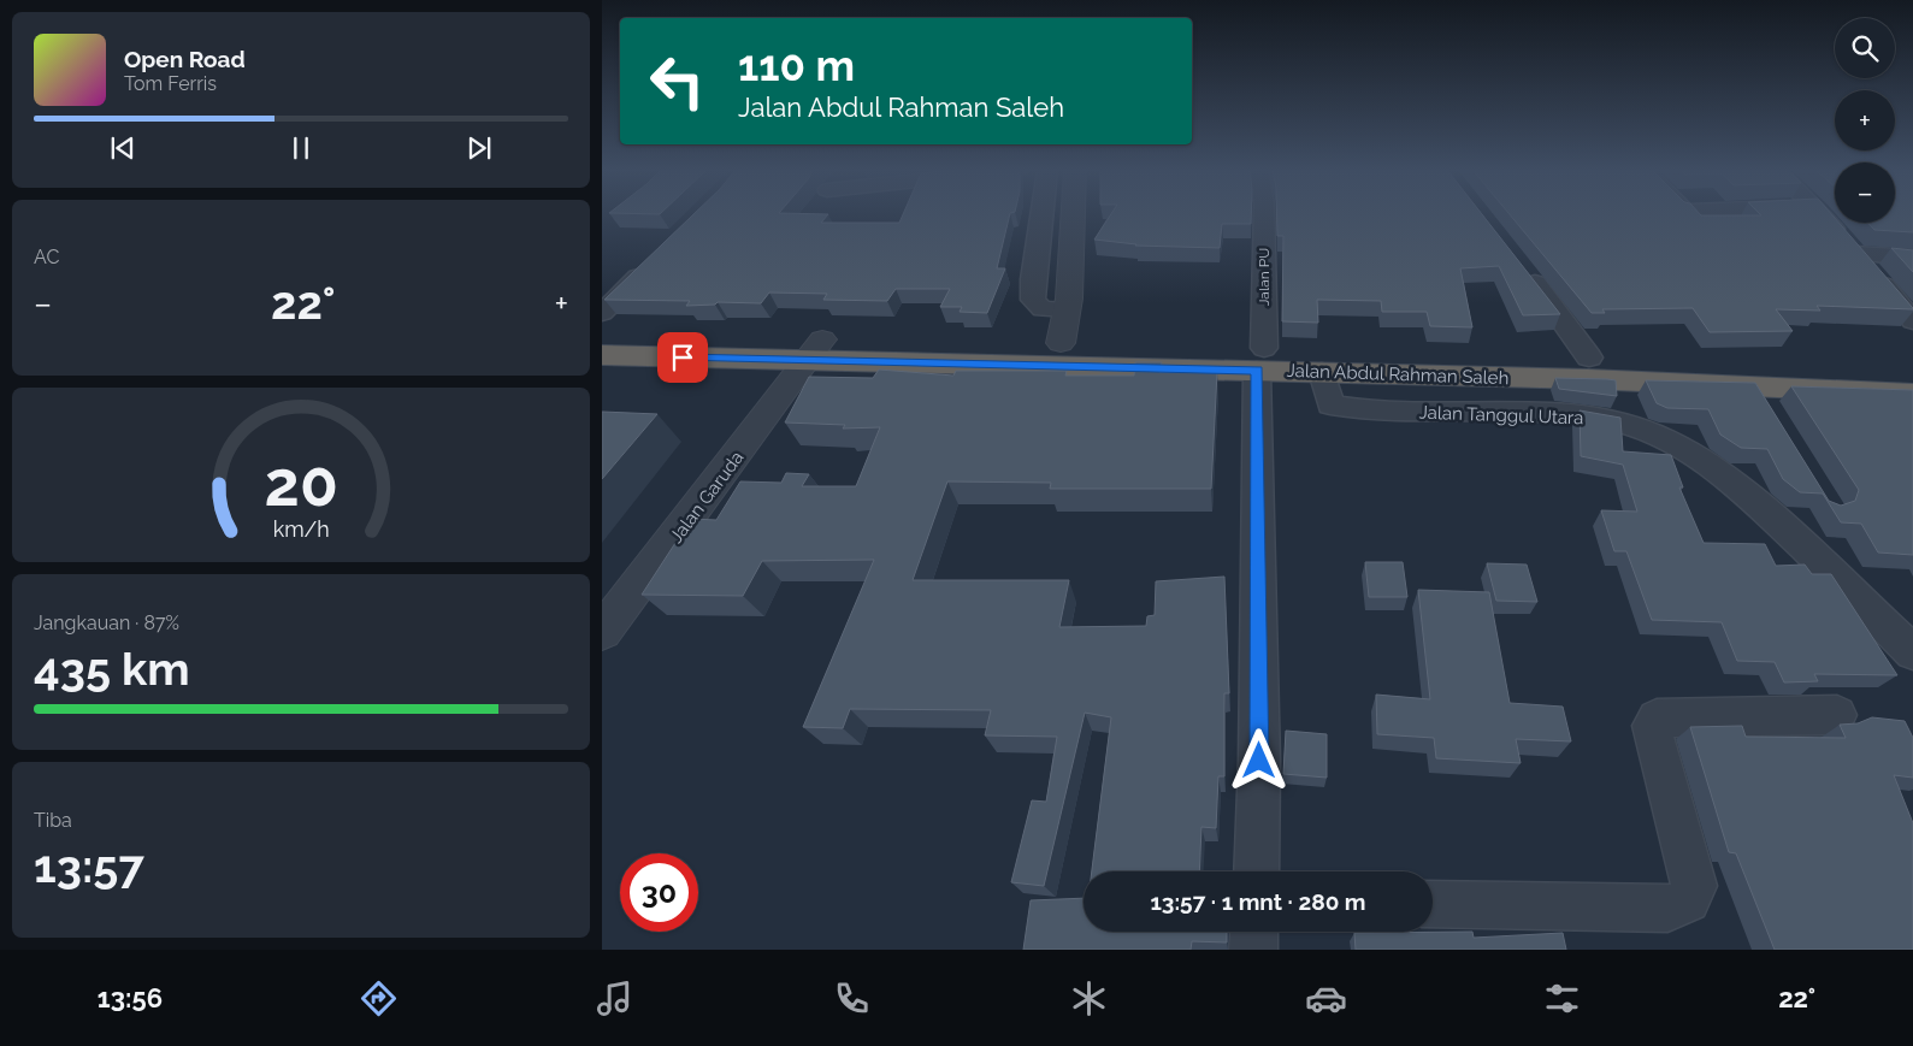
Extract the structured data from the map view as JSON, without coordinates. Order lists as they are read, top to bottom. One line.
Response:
{"streets":{"highway":["Jalan Abdul Rahman Saleh"],"street":["Jalan PU","Jalan Tanggul Utara","Jalan Garuda"]},"crossings":[["Jalan PU","Jalan Abdul Rahman Saleh"],["Jalan Abdul Rahman Saleh","Jalan Tanggul Utara"],["Jalan Abdul Rahman Saleh","Jalan Garuda"]],"page":{"map_buttons":["+","−"],"turn":["110 m","Jalan Abdul Rahman Saleh"],"song":["Open Road","Tom Ferris"],"tile":["AC",["Jangkauan · 87%","435 km"],["Tiba","13:57"]],"heat":["−","22°","+"],"limit":"30","trip":"13:57 · 1 mnt · 280 m","tabs":["13:56","22°"],"gauge":["20","km/h"]}}
